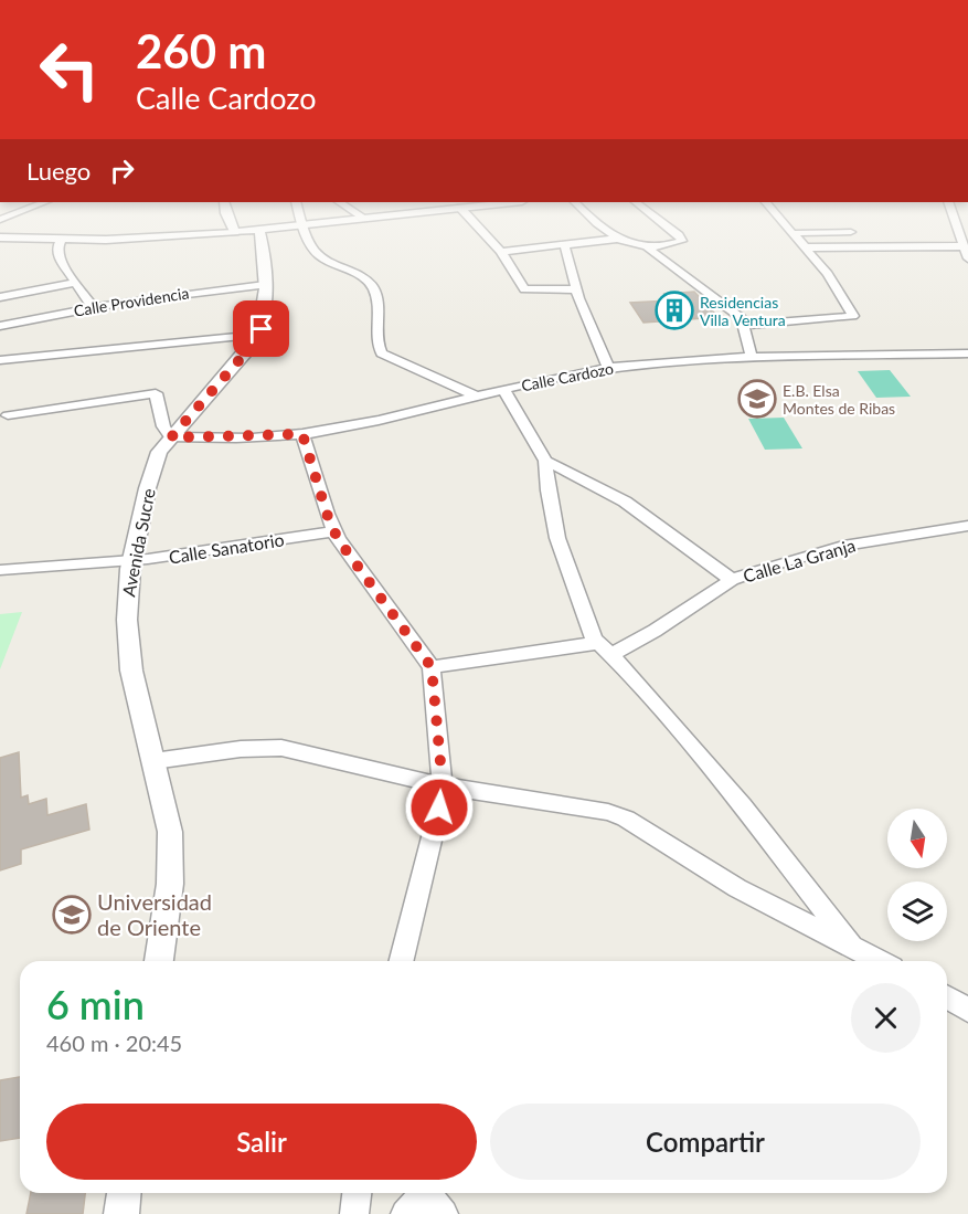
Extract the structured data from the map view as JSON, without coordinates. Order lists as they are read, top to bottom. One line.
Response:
{"streets":{"street":["Calle Providencia","Calle Cardozo","Avenida Sucre","Calle Sanatorio","Calle La Granja"]},"crossings":[["Calle Cardozo","Avenida Sucre"],["Avenida Sucre","Calle Sanatorio"]],"places":{"building":["Residencias Villa Ventura"],"school or university":["E.B. Elsa Montes de Ribas","Universidad de Oriente"]},"north":"bottom","page":{"turn":["260 m","Calle Cardozo"],"then":"Luego","heading":["6 min","460 m · 20:45"],"buttons":["Salir","Compartir"]}}
